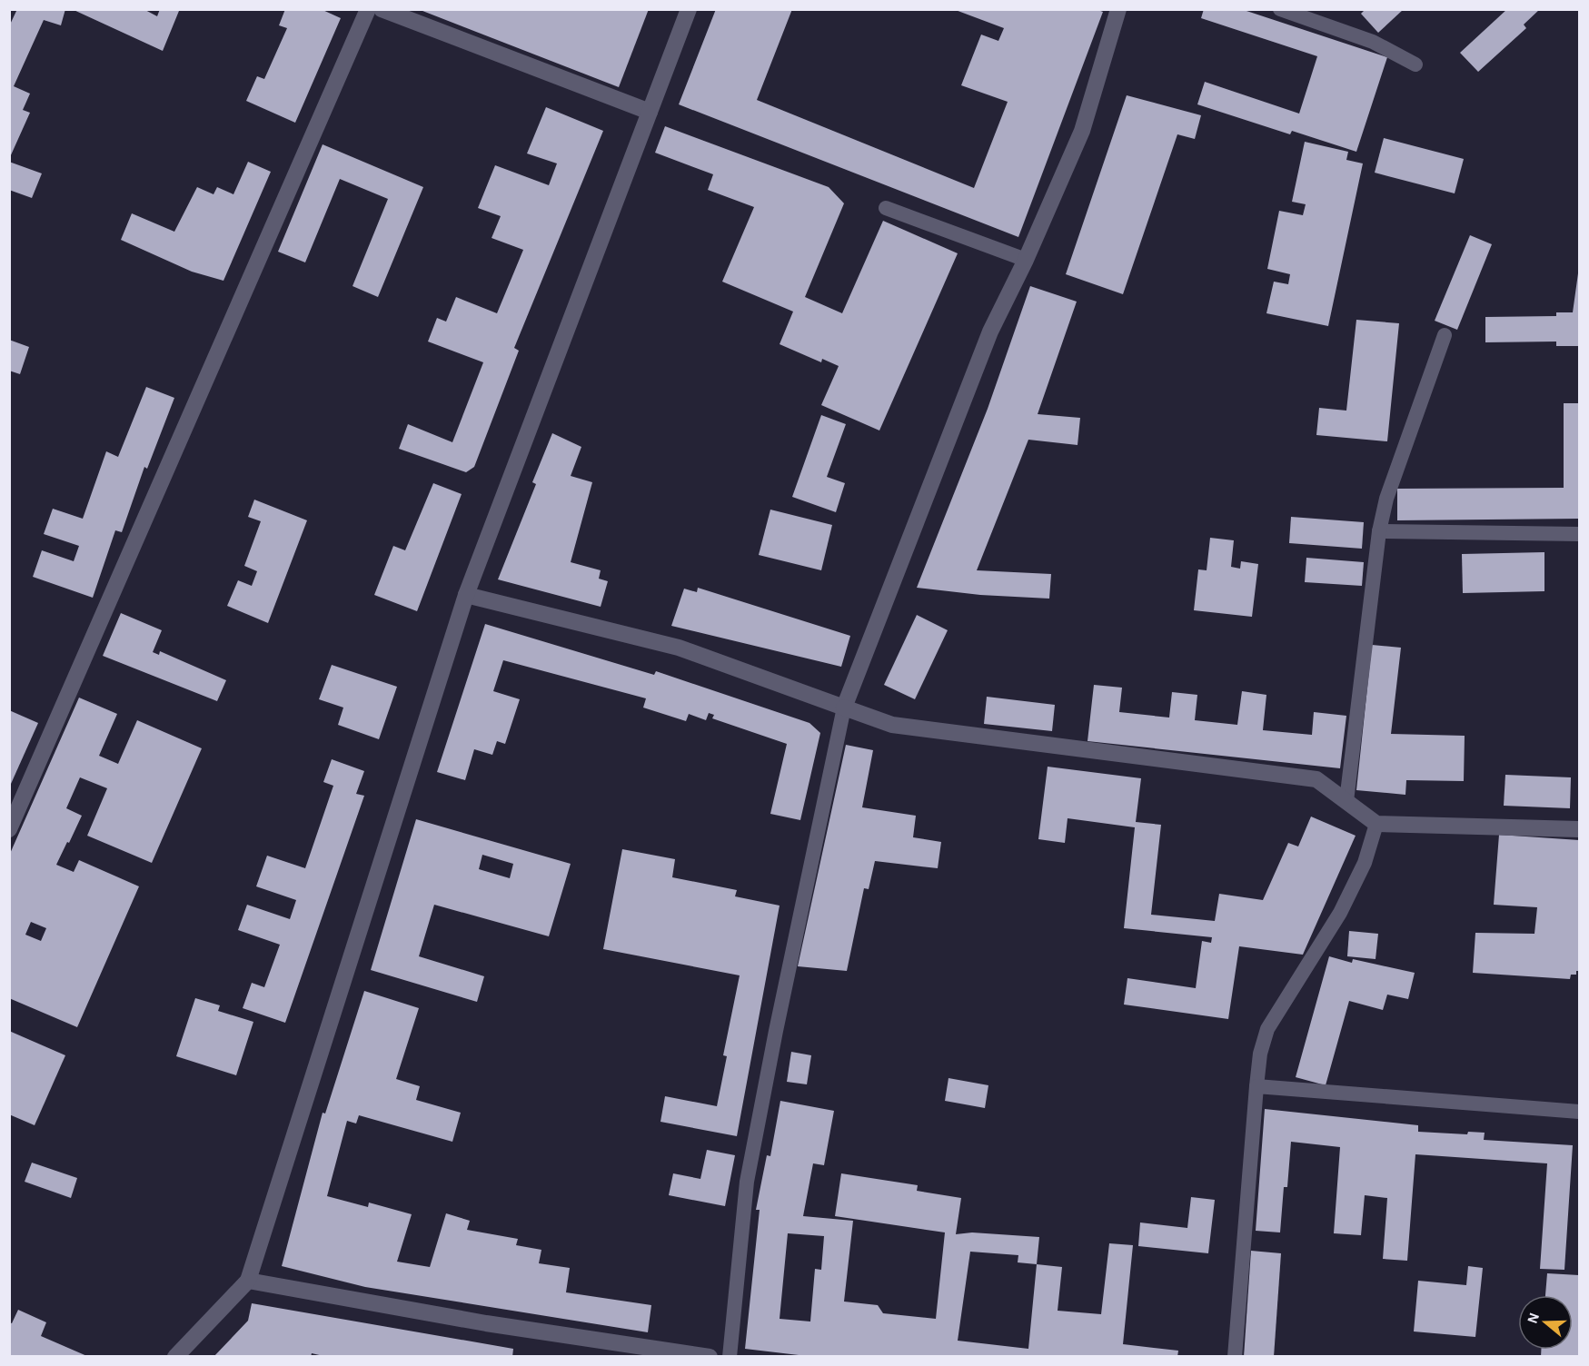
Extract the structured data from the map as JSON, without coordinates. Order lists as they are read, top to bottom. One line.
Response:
{"north":"left"}
